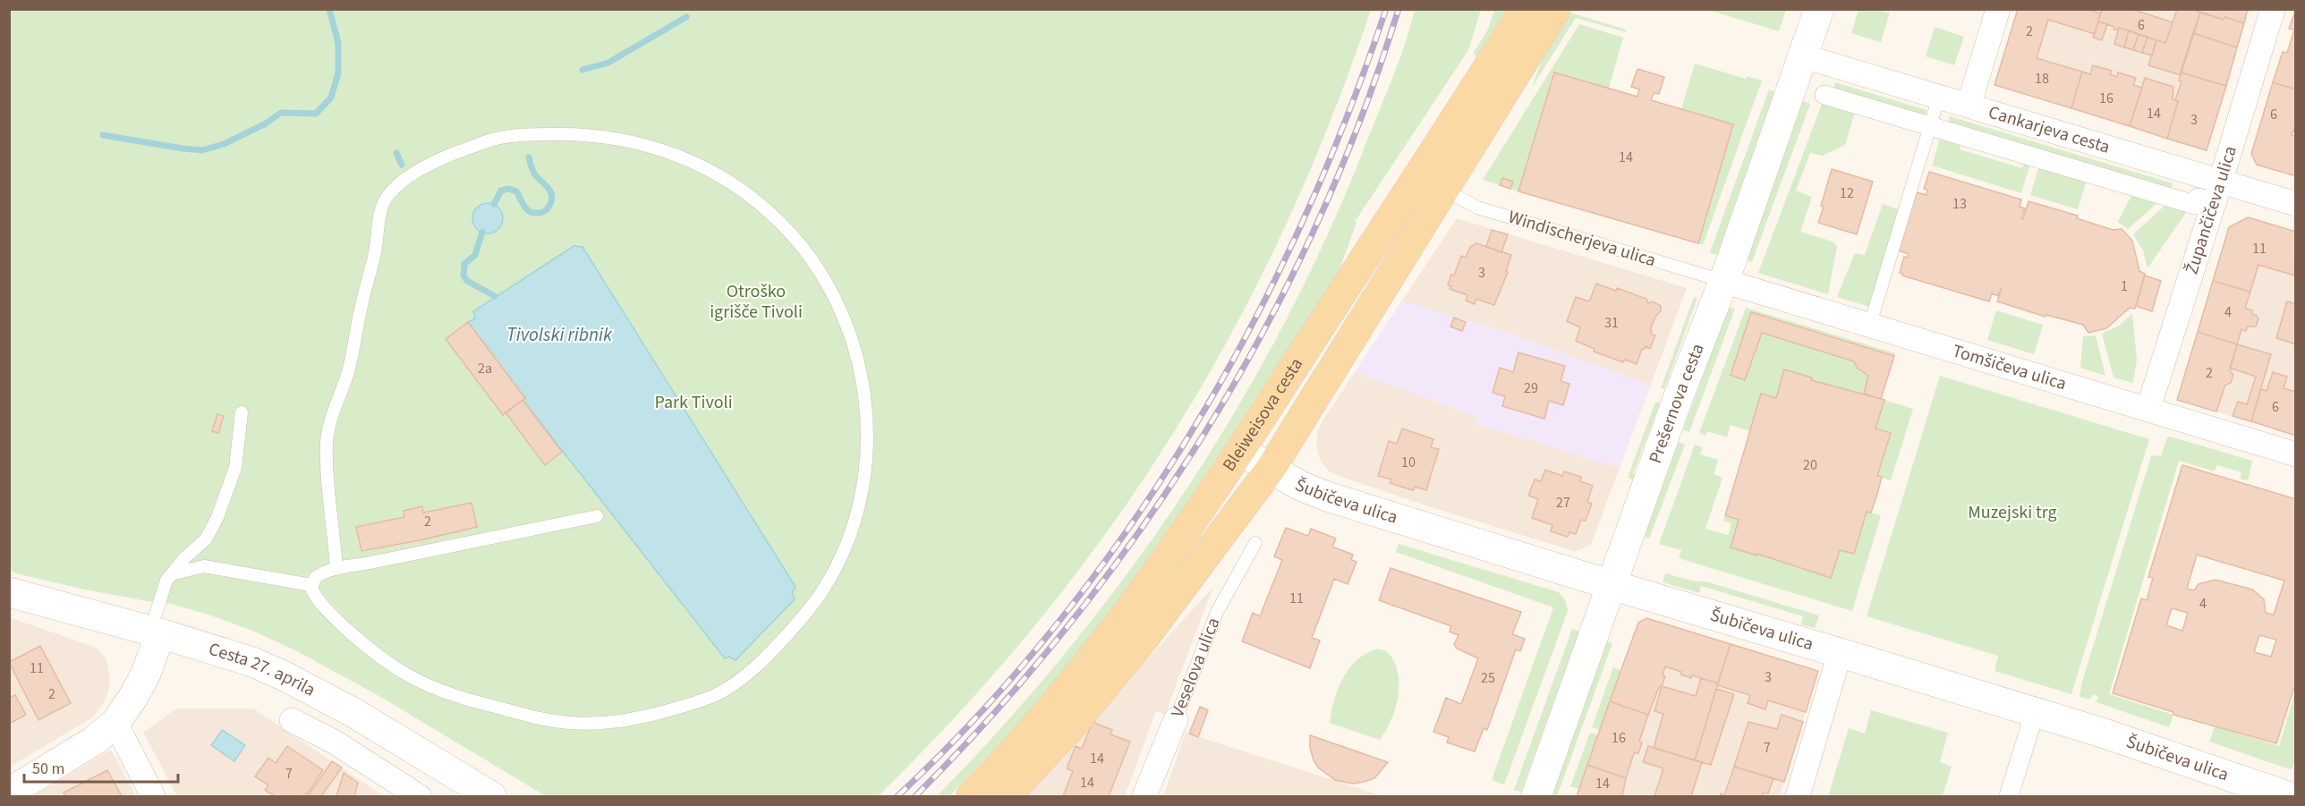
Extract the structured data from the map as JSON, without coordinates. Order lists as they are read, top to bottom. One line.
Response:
{"streets":{"main road":["Prešernova cesta","Bleiweisova cesta","Šubičeva ulica","Cesta 27. aprila"],"street":["Cankarjeva cesta","Župančičeva ulica","Tomšičeva ulica","Veselova ulica"],"lane":["Windischerjeva ulica"]},"crossings":[["Cankarjeva cesta","Župančičeva ulica"],["Cankarjeva cesta","Prešernova cesta"],["Župančičeva ulica","Tomšičeva ulica"],["Windischerjeva ulica","Tomšičeva ulica"],["Windischerjeva ulica","Prešernova cesta"],["Windischerjeva ulica","Bleiweisova cesta"],["Tomšičeva ulica","Prešernova cesta"],["Prešernova cesta","Šubičeva ulica"],["Bleiweisova cesta","Šubičeva ulica"]],"water":["Tivolski ribnik"],"parks":["Otroško igrišče Tivoli","Park Tivoli","Muzejski trg"],"house_numbers":["6","2","18","16","14","6","3","14","12","13","11","3","1","4","31","2a","2","29","6","10","20","27","2","11","4","11","3","25","2","16","7","14","7","14","14"],"scale_bar":"50 m"}
